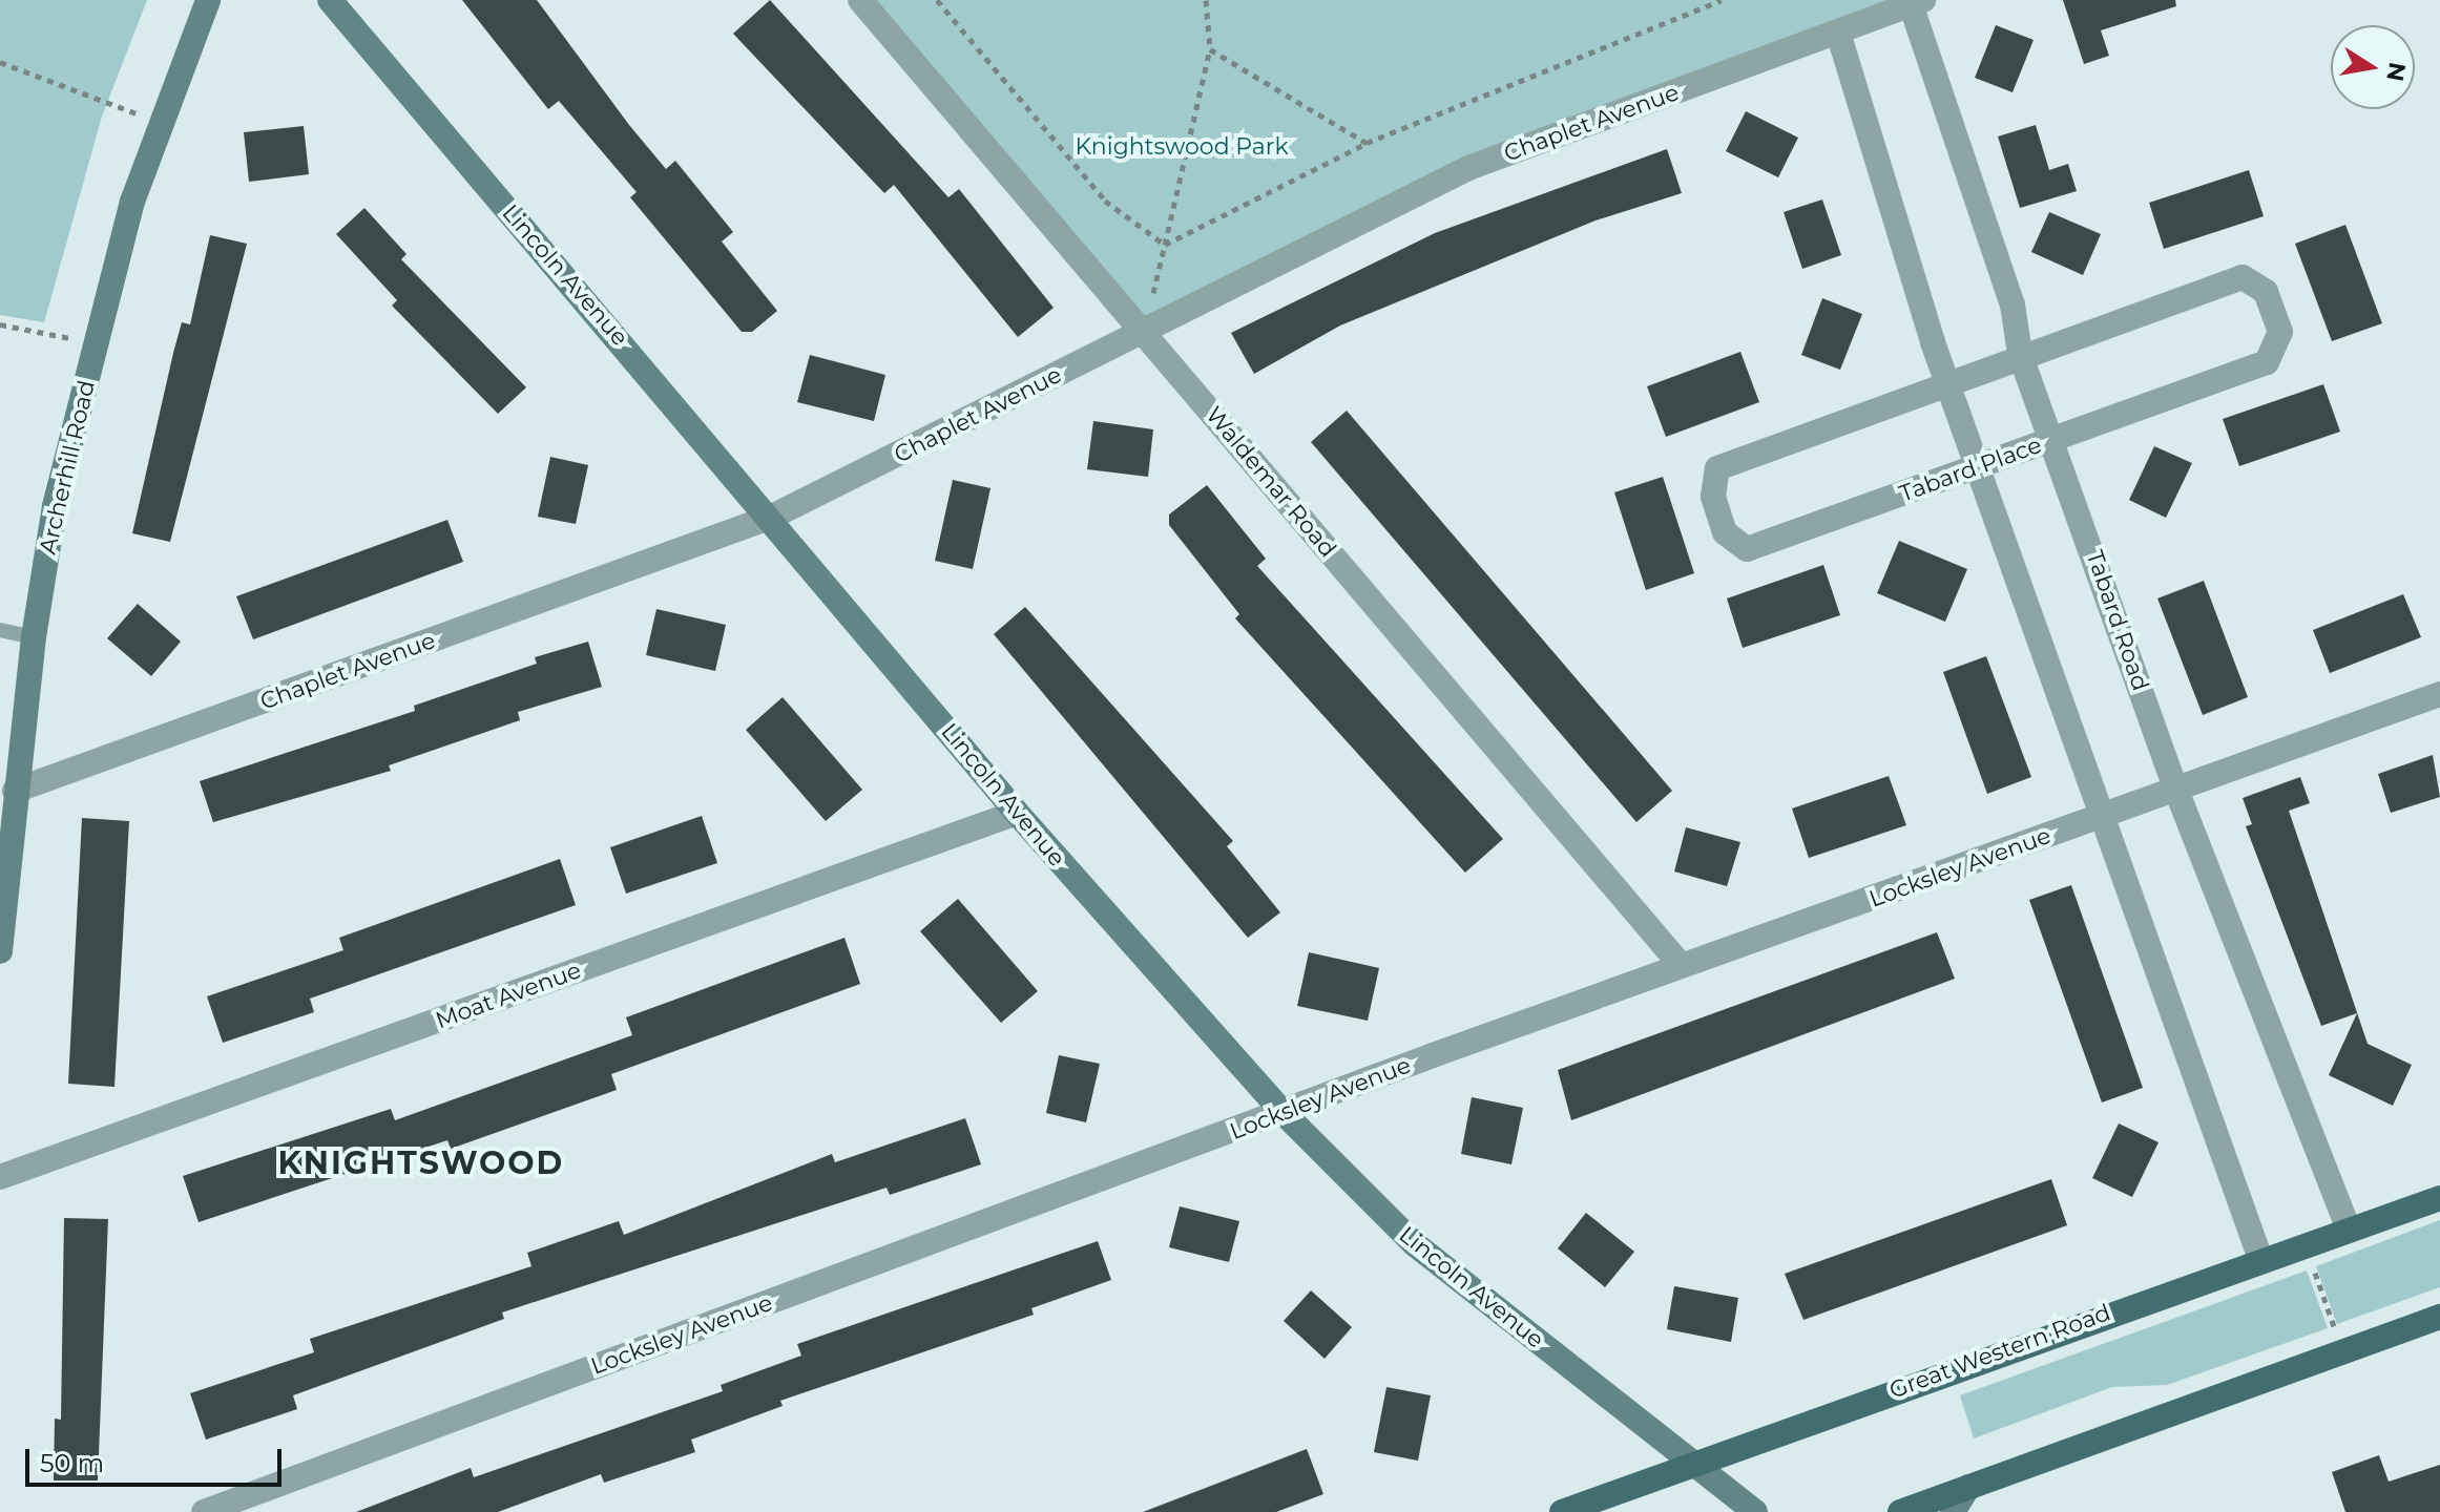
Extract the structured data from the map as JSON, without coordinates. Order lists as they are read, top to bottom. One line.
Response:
{"streets":{"main road":["Great Western Road"],"street":["Chaplet Avenue","Lincoln Avenue","Archerhill Road","Tabard Place","Waldemar Road","Tabard Road","Locksley Avenue","Moat Avenue"]},"crossings":[["Chaplet Avenue","Lincoln Avenue"],["Chaplet Avenue","Archerhill Road"],["Chaplet Avenue","Waldemar Road"],["Chaplet Avenue","Tabard Road"],["Lincoln Avenue","Locksley Avenue"],["Lincoln Avenue","Moat Avenue"],["Lincoln Avenue","Great Western Road"],["Tabard Place","Tabard Road"],["Waldemar Road","Locksley Avenue"],["Tabard Road","Locksley Avenue"],["Tabard Road","Great Western Road"]],"districts":["KNIGHTSWOOD"],"parks":["Knightswood Park"],"scale_bar":"50 m","north":"right"}
